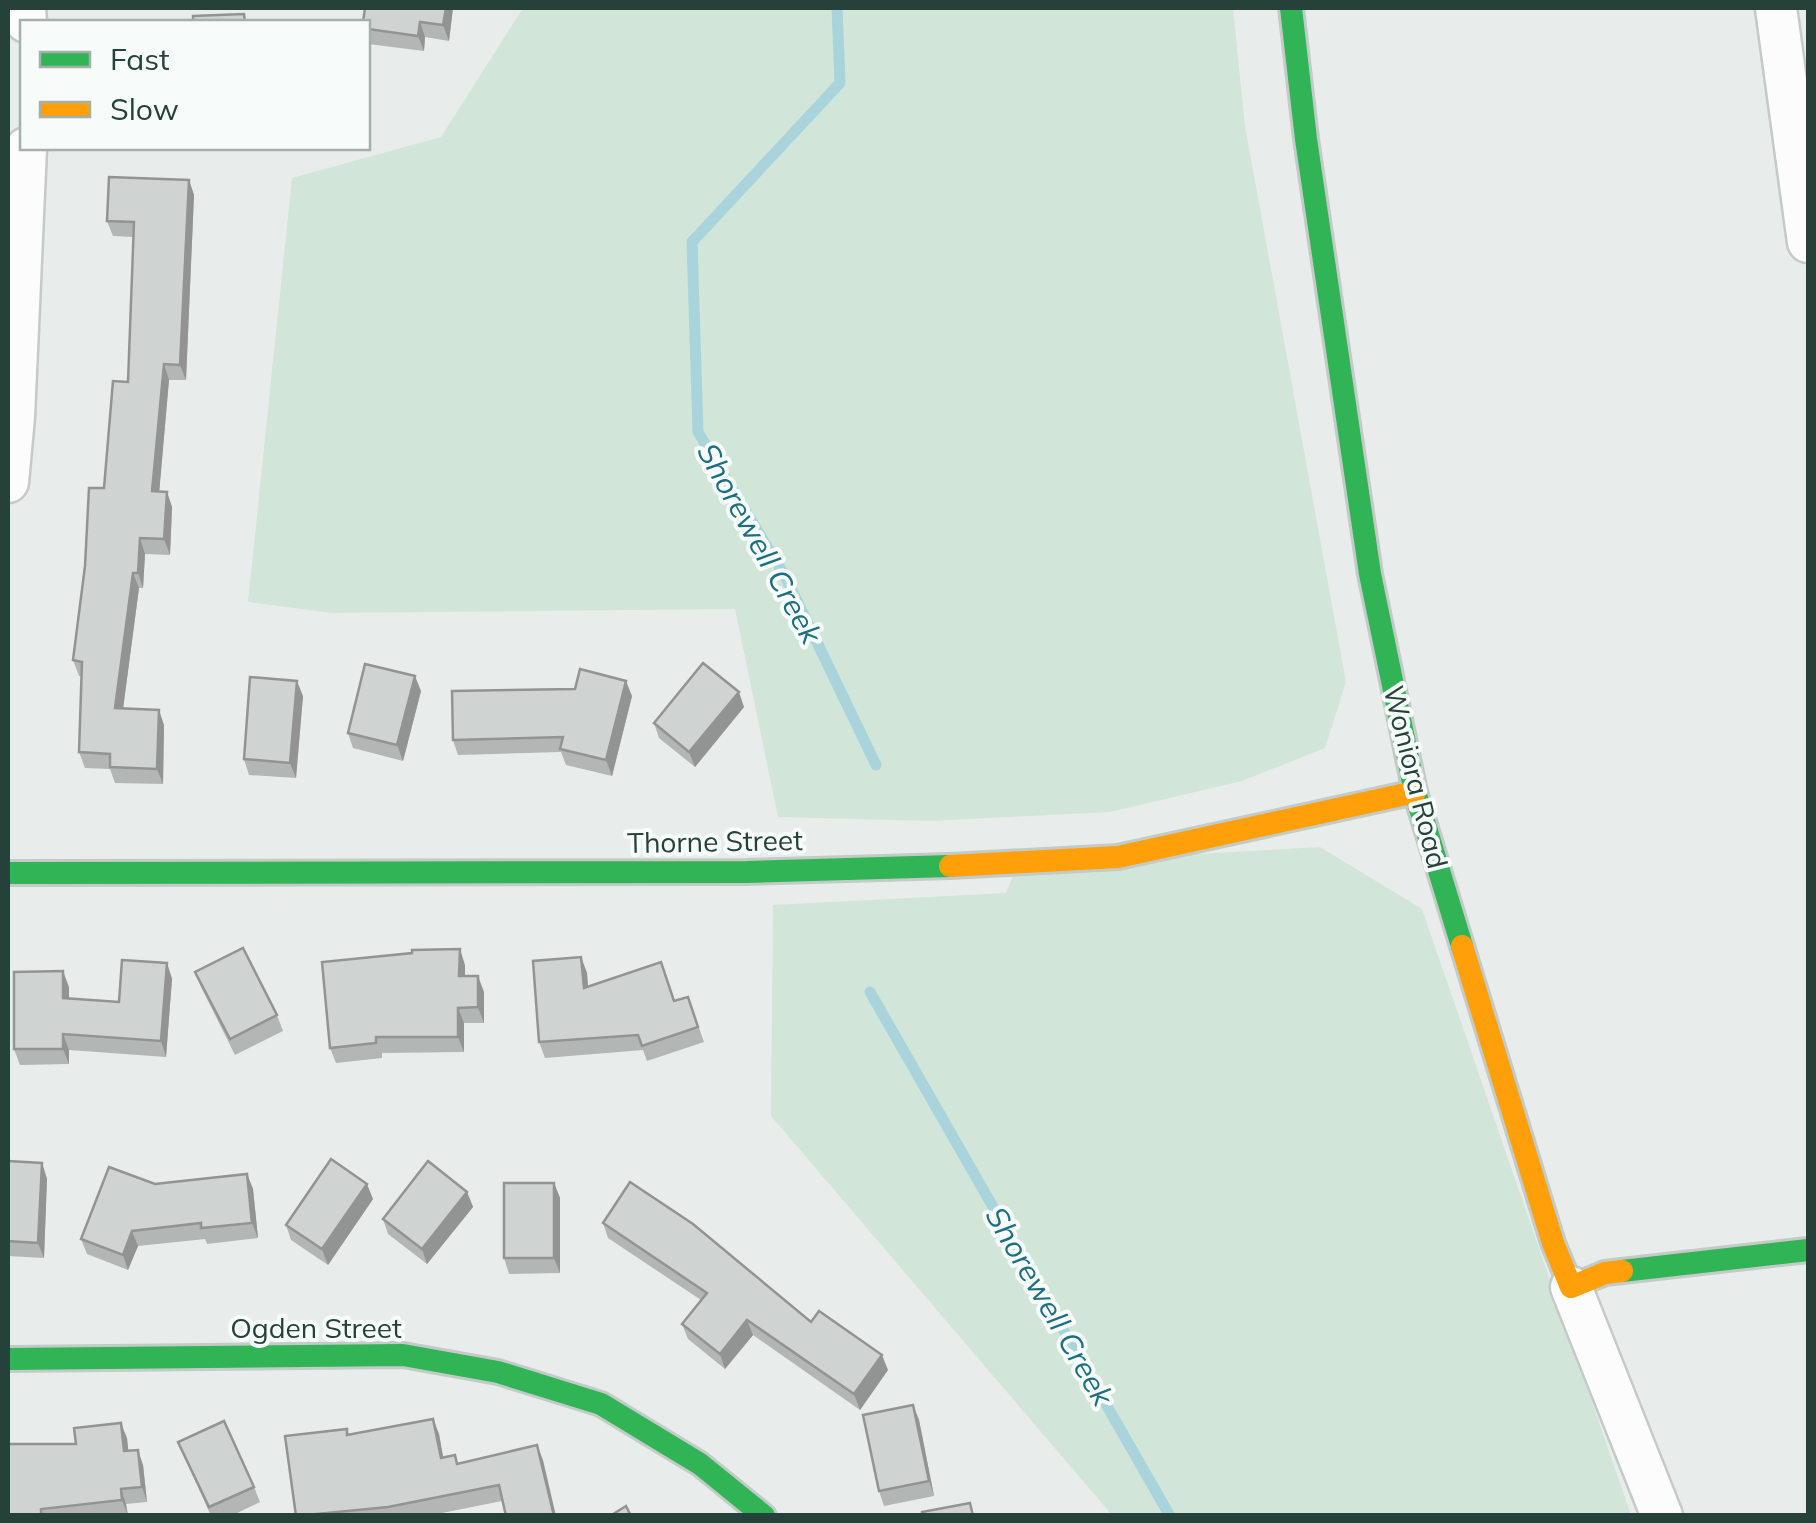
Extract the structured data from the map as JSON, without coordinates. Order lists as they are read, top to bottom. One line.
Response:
{"streets":{"street":["Woniora Road","Thorne Street","Ogden Street"]},"crossings":[["Woniora Road","Thorne Street"]],"water":["Shorewell Creek"],"legend":["Fast","Slow"]}
